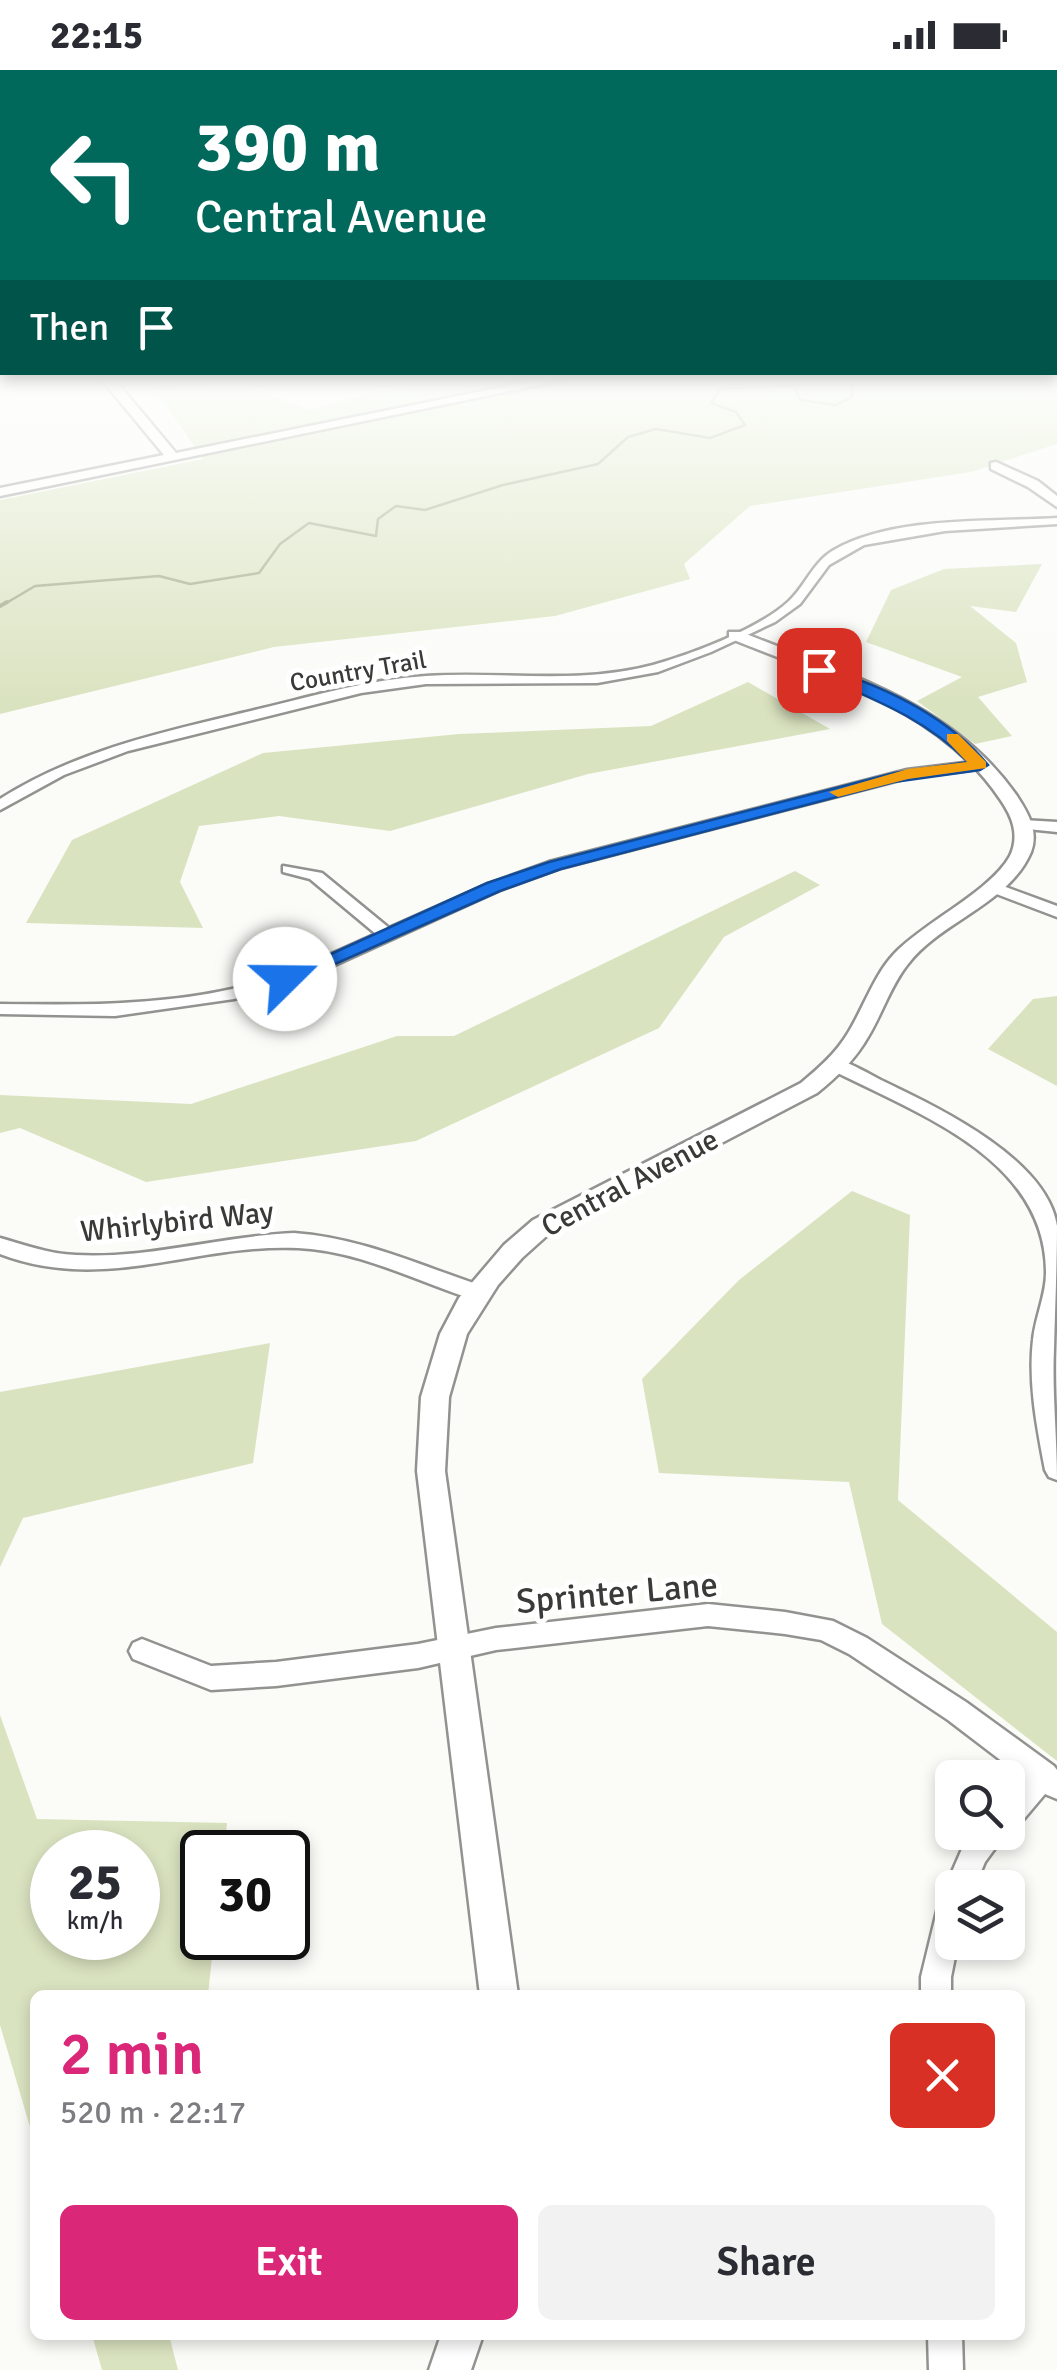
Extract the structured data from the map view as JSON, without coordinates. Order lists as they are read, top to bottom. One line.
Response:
{"streets":{"street":["Country Trail","Central Avenue","Whirlybird Way","Sprinter Lane"]},"crossings":[["Central Avenue","Whirlybird Way"],["Central Avenue","Sprinter Lane"]],"page":{"status":"22:15","turn":["390 m","Central Avenue"],"then":"Then","speed":"25 km/h","limit":"30","heading":["2 min","520 m · 22:17"],"buttons":["Exit","Share"]}}
